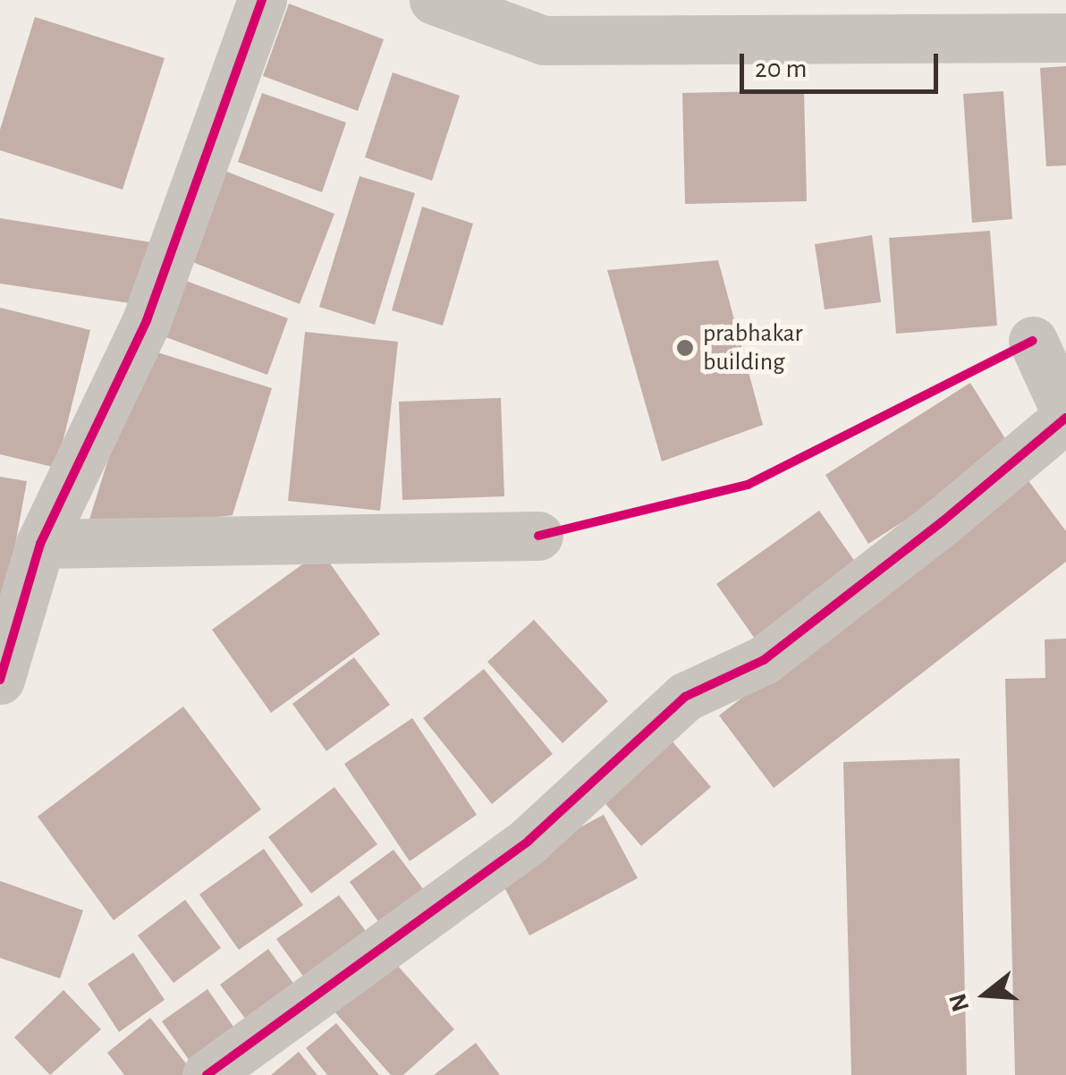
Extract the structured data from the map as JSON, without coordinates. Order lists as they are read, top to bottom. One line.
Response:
{"places":["prabhakar building"],"scale_bar":"20 m","north":"left"}
